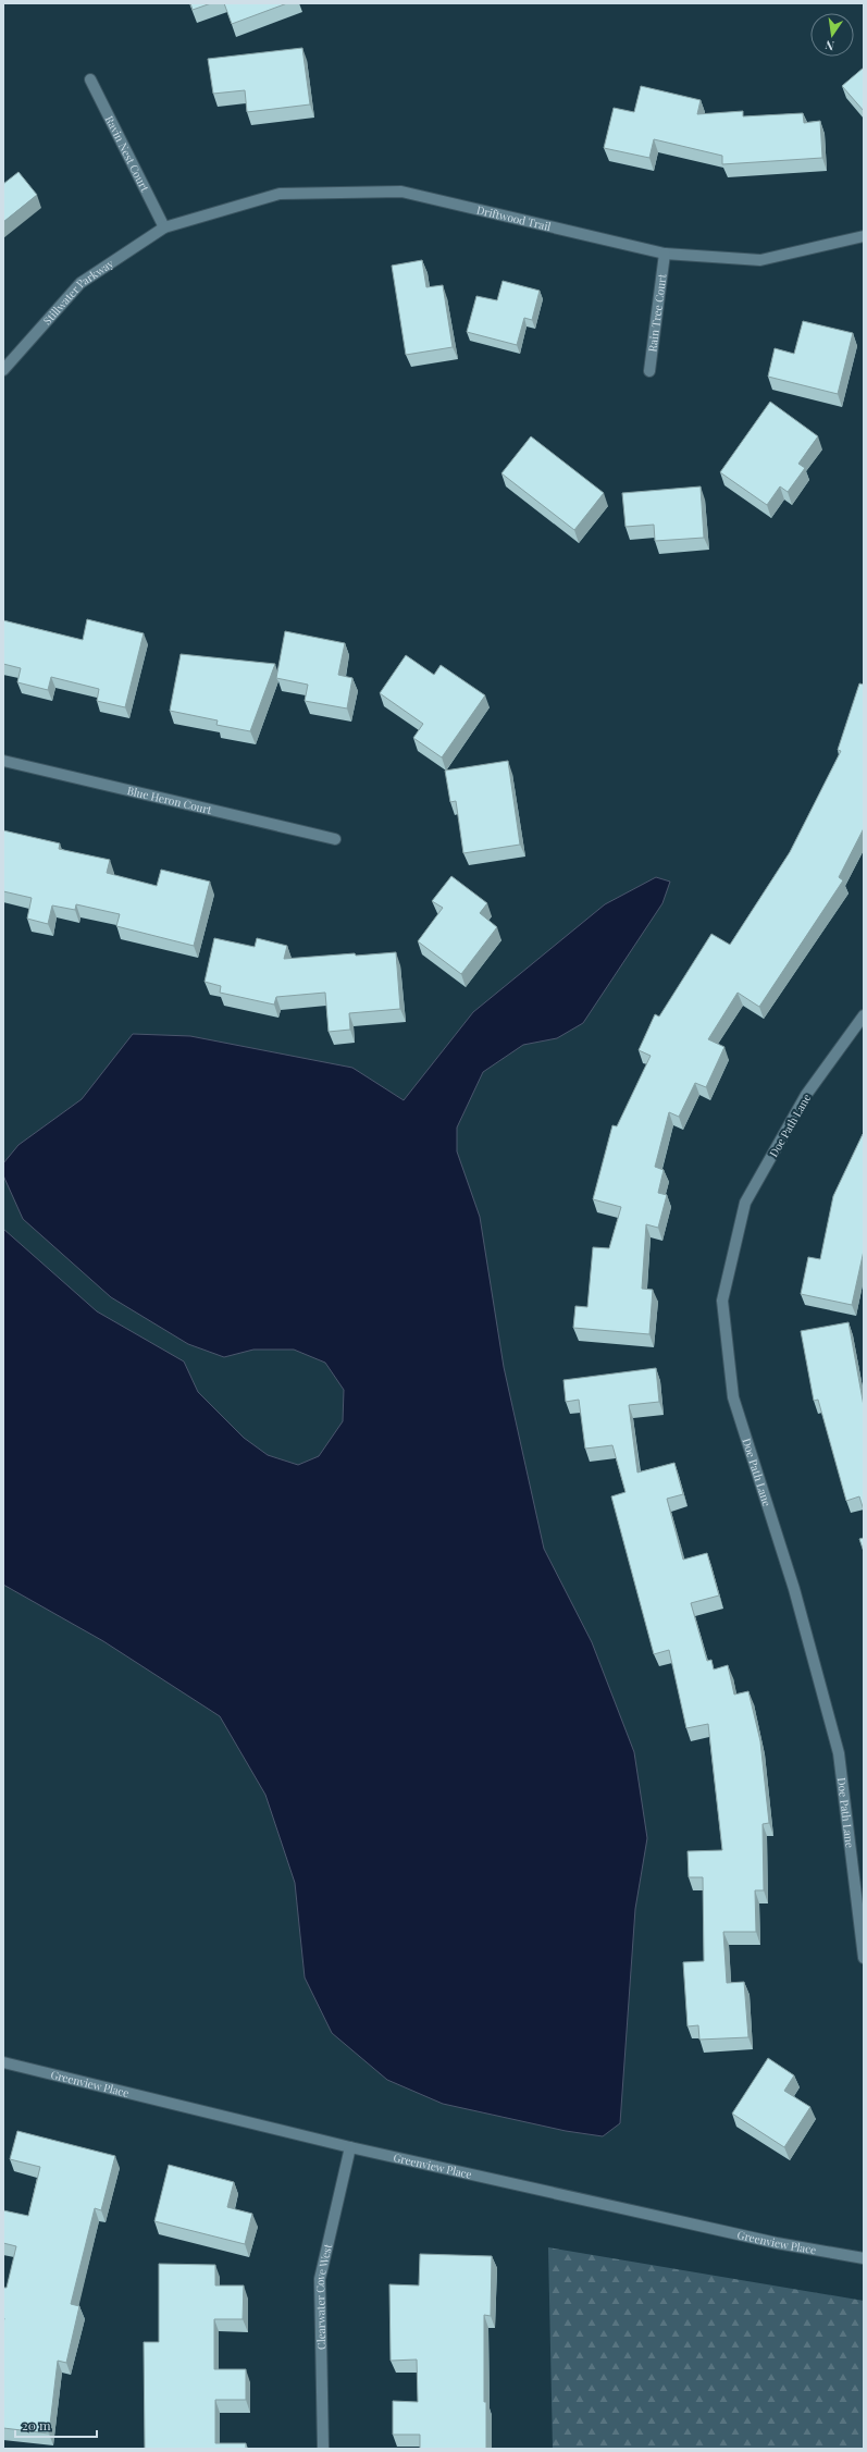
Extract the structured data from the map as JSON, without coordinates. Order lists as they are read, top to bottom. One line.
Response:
{"streets":{"street":["Ravin Nest Court","Driftwood Trail","Stillwater Parkway","Rain Tree Court","Blue Heron Court","Doe Path Lane","Greenview Place","Clearwater Cove West"]},"crossings":[["Ravin Nest Court","Driftwood Trail"],["Ravin Nest Court","Stillwater Parkway"],["Driftwood Trail","Stillwater Parkway"],["Driftwood Trail","Rain Tree Court"],["Greenview Place","Clearwater Cove West"]],"scale_bar":"20 m","north":"bottom"}
